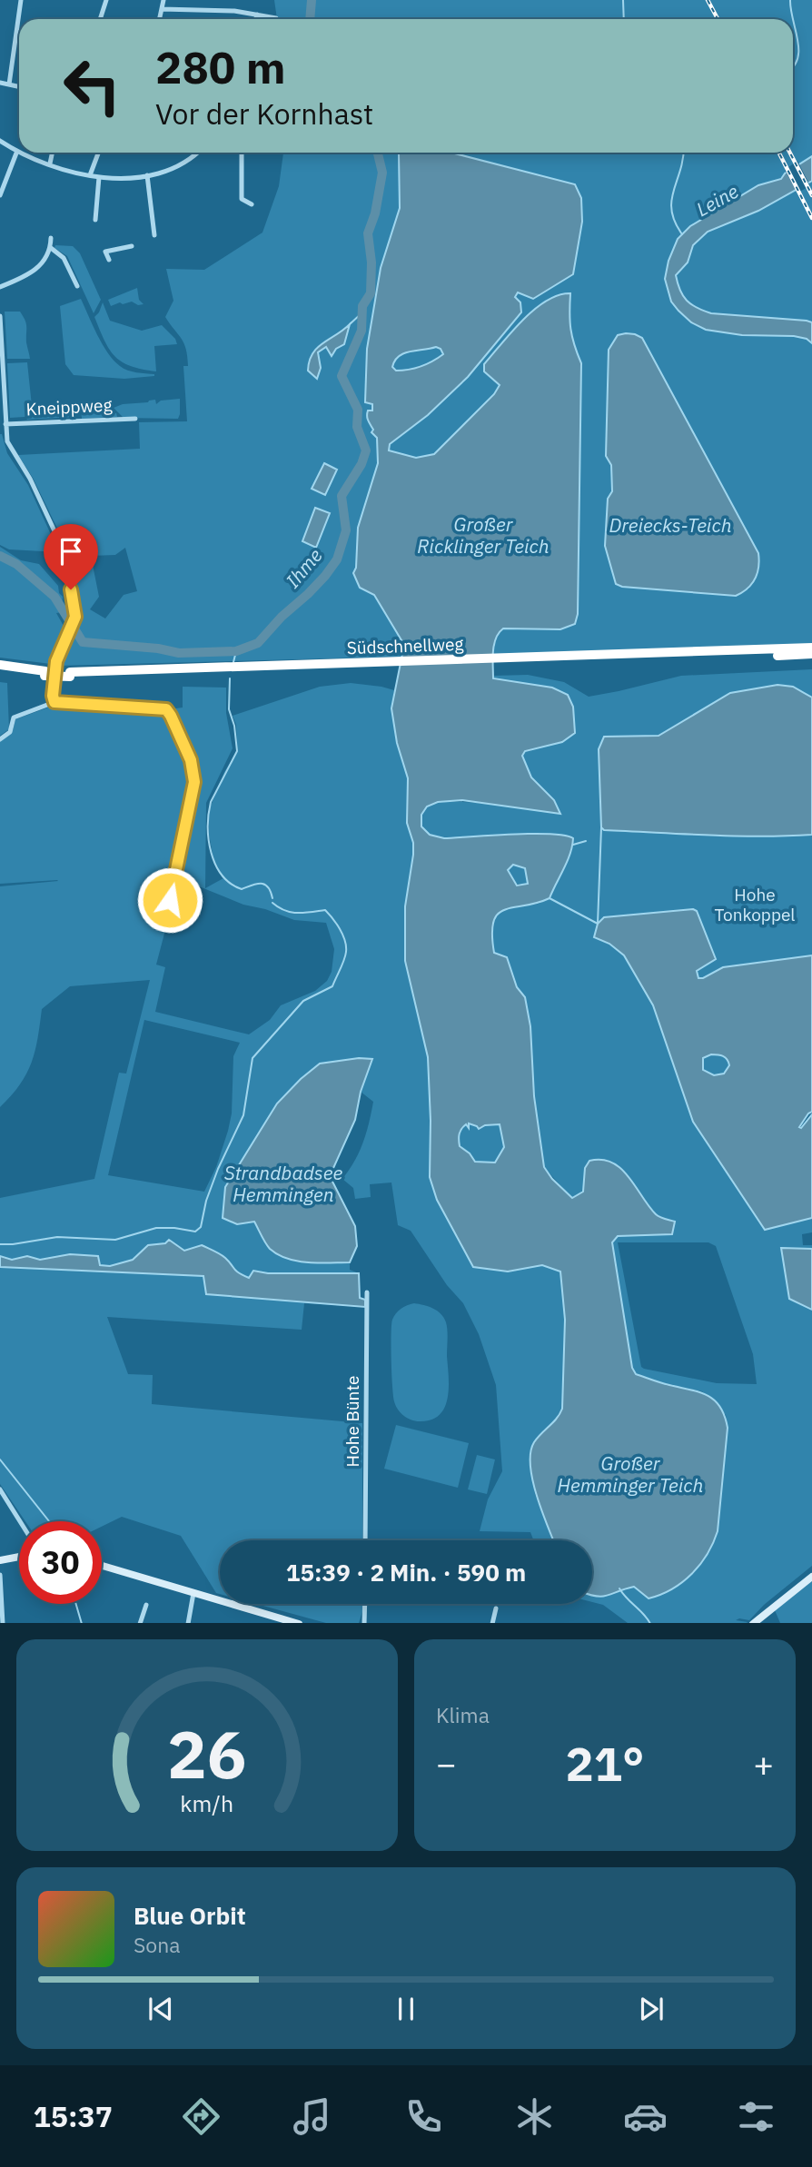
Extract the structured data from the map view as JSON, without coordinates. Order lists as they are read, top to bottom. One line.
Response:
{"streets":{"highway":["Südschnellweg"],"street":["Kneippweg","Hohe Bünte"]},"water":["Leine","Großer Ricklinger Teich","Dreiecks-Teich","Ihme","Strandbadsee Hemmingen","Großer Hemminger Teich"],"parks":["Hohe Tonkoppel"],"page":{"turn":["280 m","Vor der Kornhast"],"limit":"30","trip":"15:39 · 2 Min. · 590 m","tile":"Klima","heat":["−","21°","+"],"song":["Blue Orbit","Sona"],"tabs":"15:37","gauge":["26","km/h"]}}
